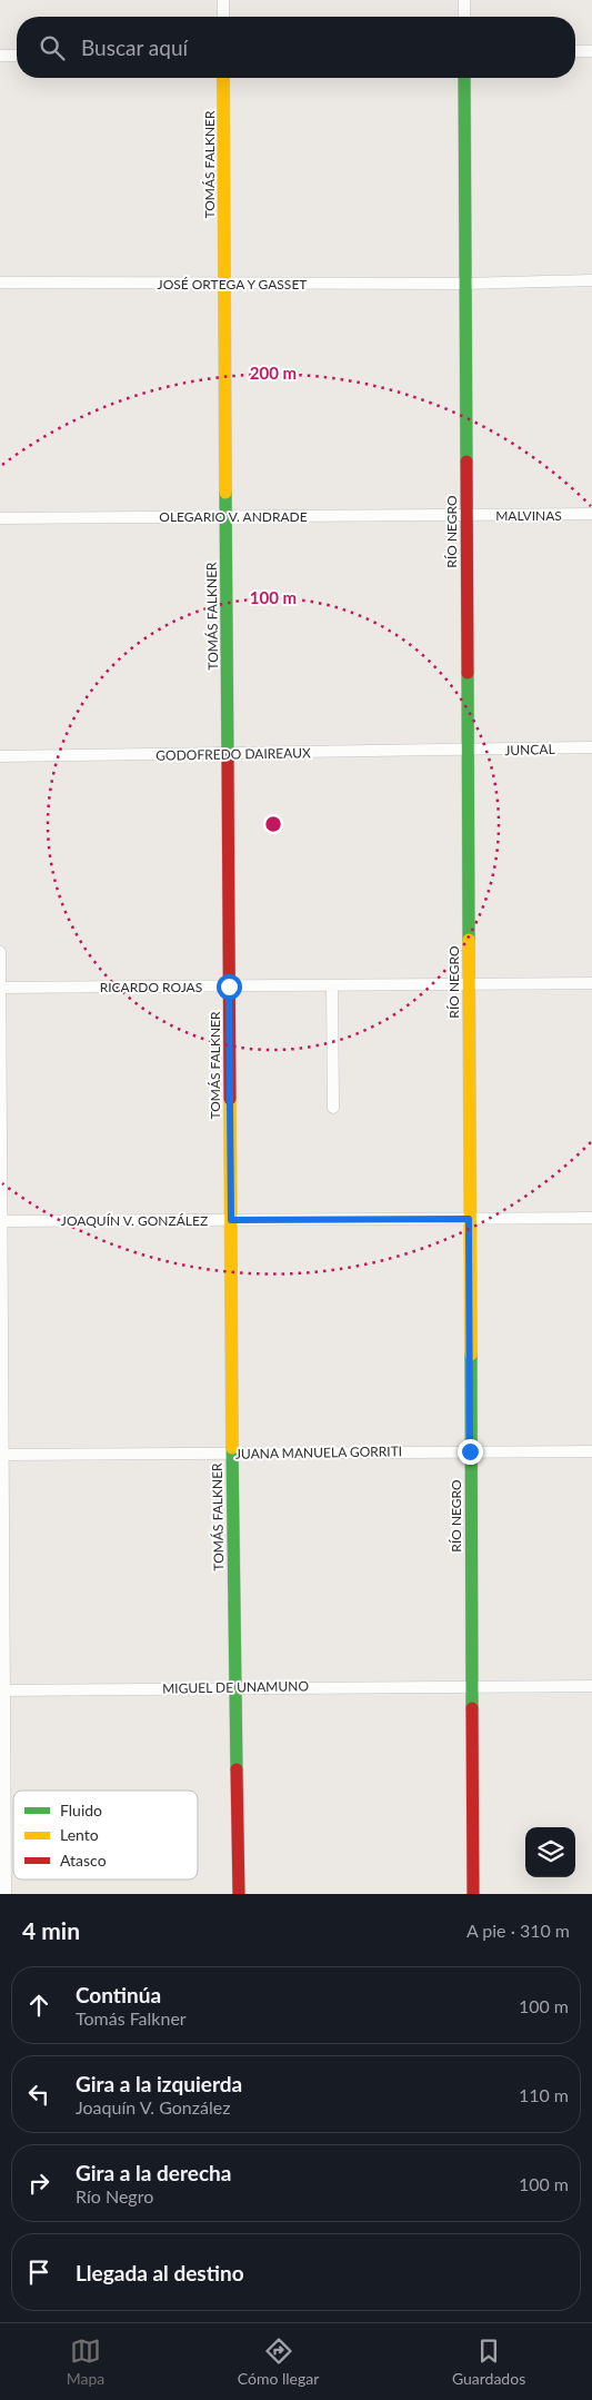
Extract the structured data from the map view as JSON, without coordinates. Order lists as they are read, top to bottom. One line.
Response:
{"streets":{"street":["TOMÁS FALKNER","JOSÉ ORTEGA Y GASSET","MALVINAS","OLEGARIO V. ANDRADE","RÍO NEGRO","JUNCAL","GODOFREDO DAIREAUX","RICARDO ROJAS","JOAQUÍN V. GONZÁLEZ","JUANA MANUELA GORRITI","MIGUEL DE UNAMUNO"]},"crossings":[["TOMÁS FALKNER","JOSÉ ORTEGA Y GASSET"],["TOMÁS FALKNER","OLEGARIO V. ANDRADE"],["TOMÁS FALKNER","GODOFREDO DAIREAUX"],["TOMÁS FALKNER","RICARDO ROJAS"],["TOMÁS FALKNER","JOAQUÍN V. GONZÁLEZ"],["TOMÁS FALKNER","JUANA MANUELA GORRITI"],["TOMÁS FALKNER","MIGUEL DE UNAMUNO"],["JOSÉ ORTEGA Y GASSET","RÍO NEGRO"],["MALVINAS","OLEGARIO V. ANDRADE"],["MALVINAS","RÍO NEGRO"],["OLEGARIO V. ANDRADE","RÍO NEGRO"],["RÍO NEGRO","JUNCAL"],["RÍO NEGRO","GODOFREDO DAIREAUX"],["RÍO NEGRO","RICARDO ROJAS"],["RÍO NEGRO","JOAQUÍN V. GONZÁLEZ"],["RÍO NEGRO","JUANA MANUELA GORRITI"],["RÍO NEGRO","MIGUEL DE UNAMUNO"],["JUNCAL","GODOFREDO DAIREAUX"]],"legend":["Fluido","Lento","Atasco"],"page":{"search":"Buscar aquí","heading":["4 min","A pie · 310 m"],"list":[["Continúa","Tomás Falkner","100 m"],["Gira a la izquierda","Joaquín V. González","110 m"],["Gira a la derecha","Río Negro","100 m"],"Llegada al destino"],"nav":["Mapa","Cómo llegar","Guardados"]},"rings":["200 m","100 m"]}
